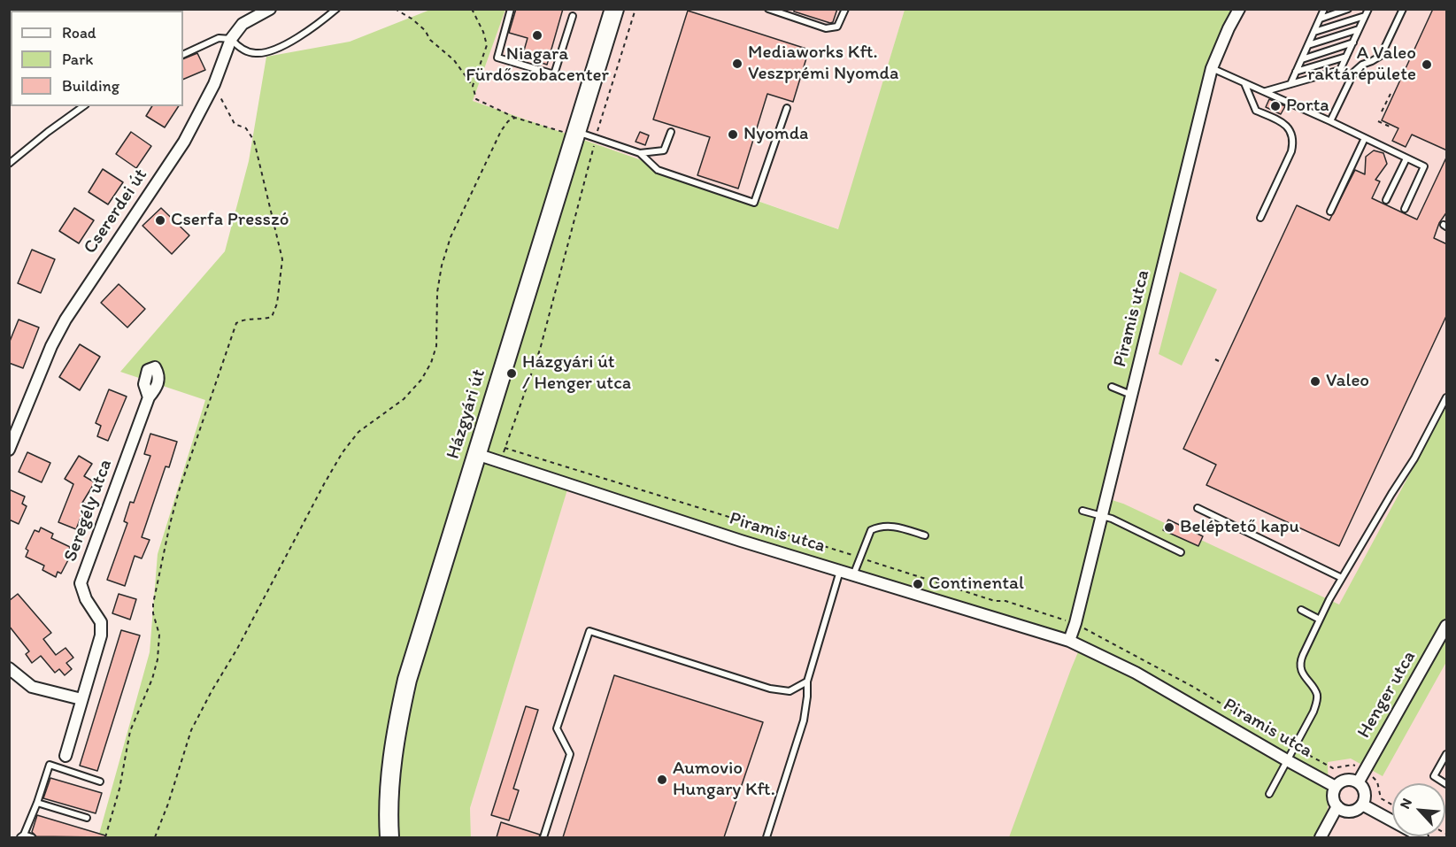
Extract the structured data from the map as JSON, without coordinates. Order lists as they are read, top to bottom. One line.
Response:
{"streets":{"main road":["Házgyári út"],"street":["Csererdei út","Piramis utca","Seregély utca","Henger utca"]},"crossings":[["Piramis utca","Házgyári út"],["Piramis utca","Henger utca"]],"places":["Niagara Fürdőszobacenter","Mediaworks Kft. Veszprémi Nyomda","A Valeo raktárépülete","Porta","Nyomda","Cserfa Presszó","Házgyári út / Henger utca","Valeo","Beléptető kapu","Continental","Aumovio Hungary Kft."],"legend":["Road","Park","Building"],"north":"top left"}
